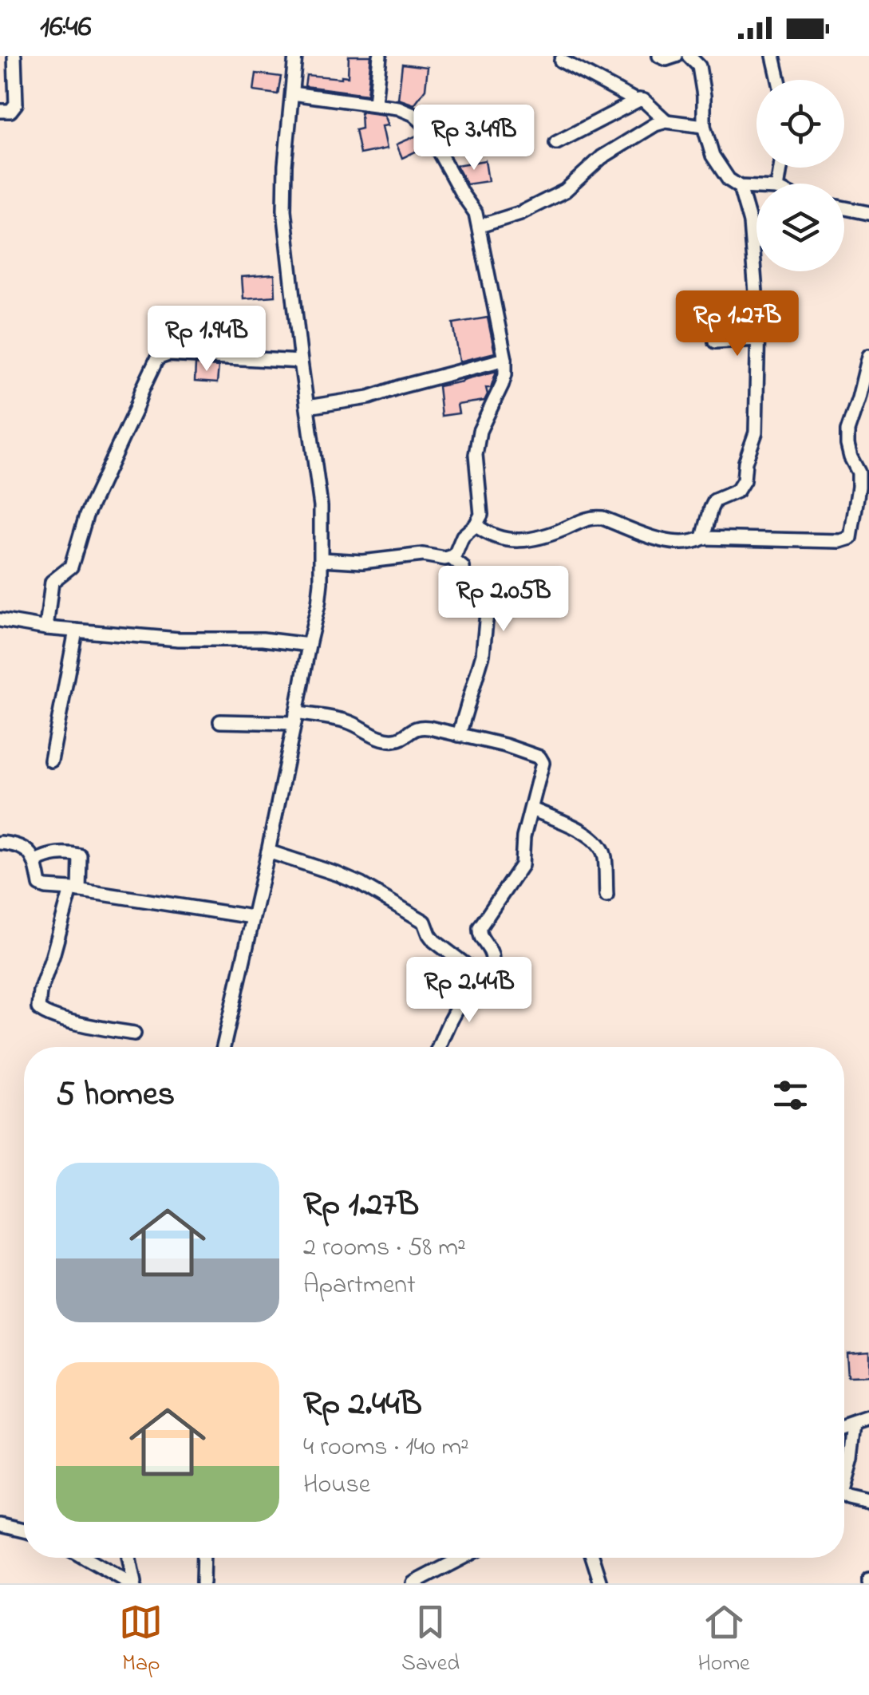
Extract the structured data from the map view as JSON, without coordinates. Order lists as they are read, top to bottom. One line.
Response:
{"page":{"status":"16:46","price":["Rp 3.49B","Rp 1.27B","Rp 1.94B","Rp 2.05B","Rp 2.44B"],"heading":"5 homes","list":[{"name":"Rp 1.27B","note":"2 rooms · 58 m² · Apartment"},{"name":"Rp 2.44B","note":"4 rooms · 140 m² · House"}],"tabs":["Map","Saved","Home"]}}
